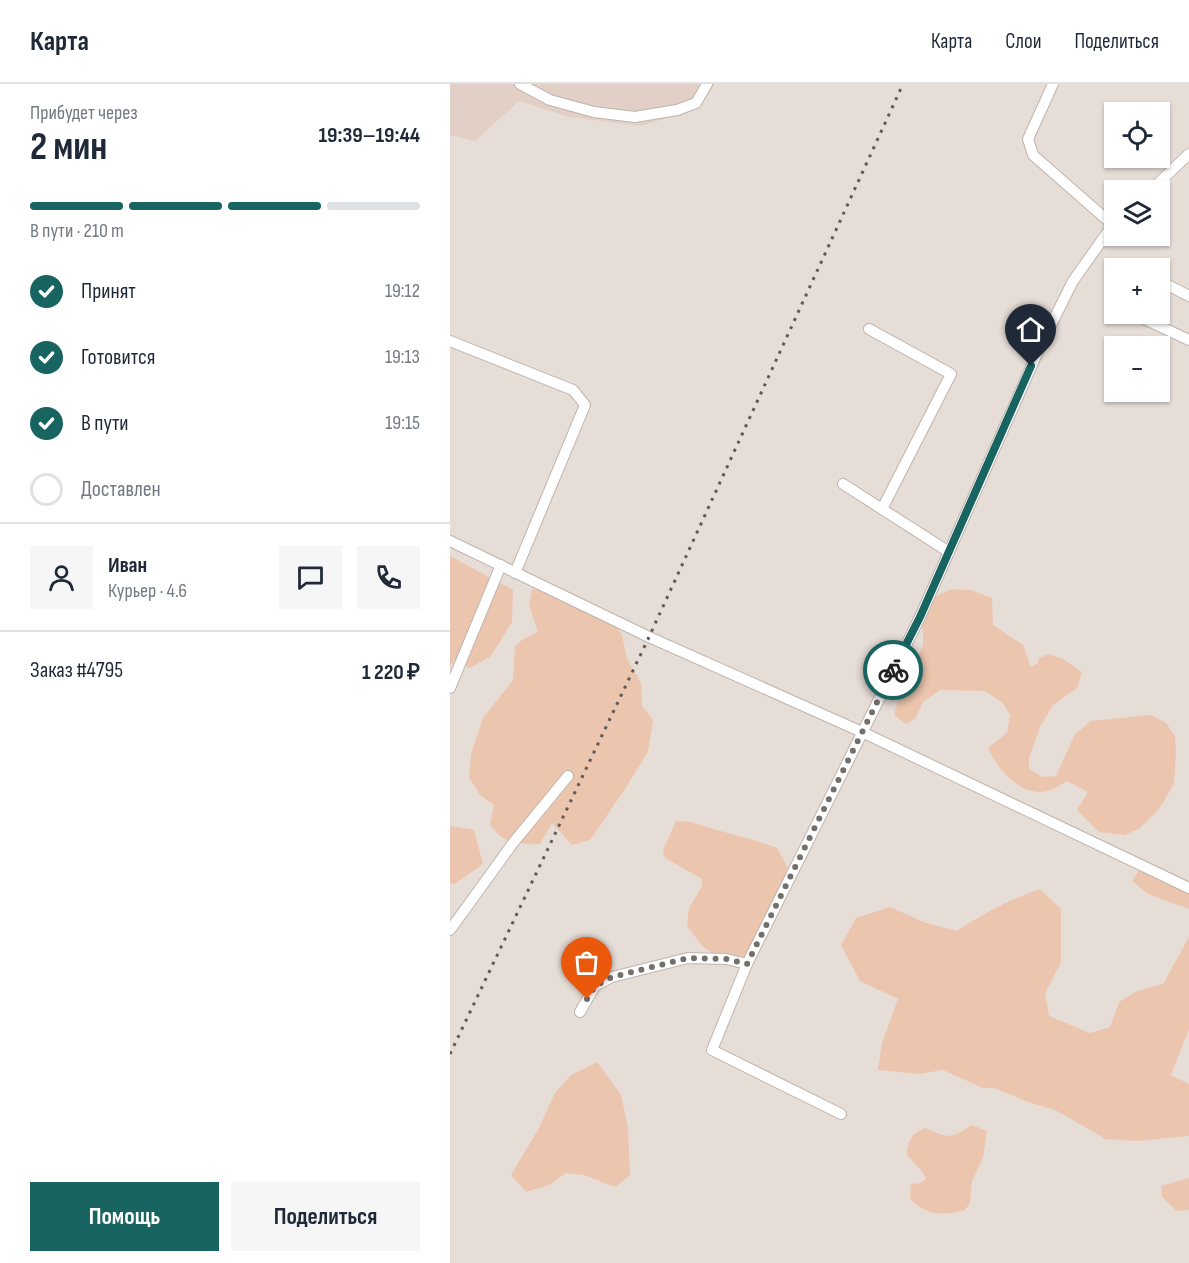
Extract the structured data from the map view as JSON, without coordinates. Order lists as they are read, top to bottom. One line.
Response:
{"page":{"header":"Карта","nav":["Карта","Слои","Поделиться"],"heading":["2 мин","Прибудет через","19:39–19:44"],"panel":["Иван","Курьер · 4.6","Заказ #4795","1 220 ₽"],"map_buttons":["+","−"],"bar":"В пути · 210 m","list":[["Принят","19:12"],["Готовится","19:13"],["В пути","19:15"],"Доставлен"],"buttons":["Помощь","Поделиться"]}}
